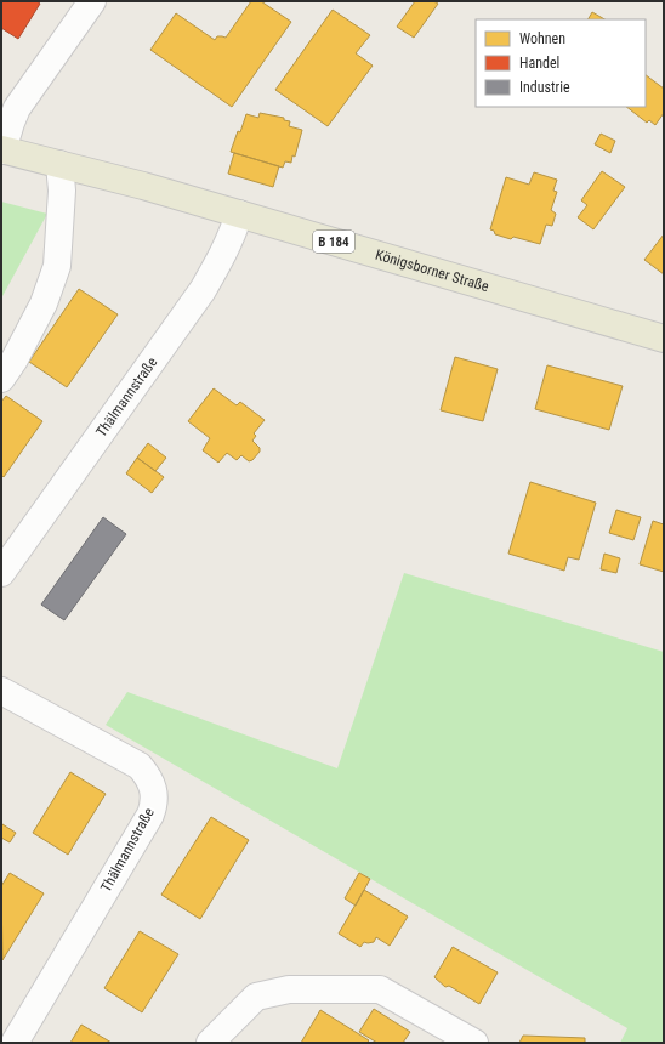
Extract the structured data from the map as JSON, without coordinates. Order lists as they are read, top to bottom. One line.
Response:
{"streets":{"main road":["B 184","Königsborner Straße"],"street":["Thälmannstraße"]},"crossings":[["Königsborner Straße","Thälmannstraße"]],"legend":["Wohnen","Handel","Industrie"]}
